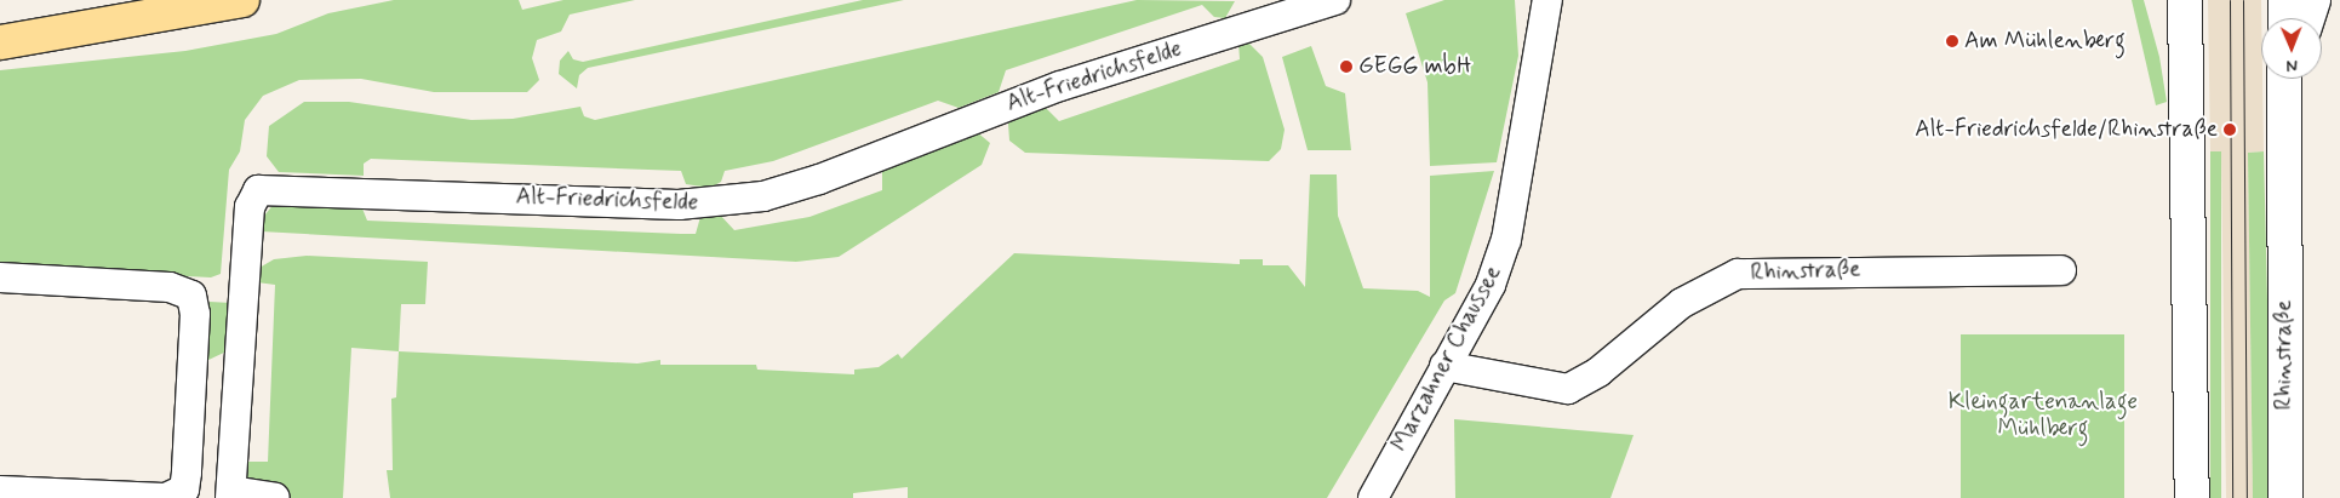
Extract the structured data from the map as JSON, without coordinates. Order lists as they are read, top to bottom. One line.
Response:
{"streets":{"main road":["Rhinstraße"],"street":["Alt-Friedrichsfelde","Marzahner Chaussee"]},"crossings":[["Rhinstraße","Marzahner Chaussee"]],"parks":["Kleingartenanlage Mühlberg"],"places":["Am Mühlenberg","GEGG mbH","Alt-Friedrichsfelde/Rhinstraße"],"north":"bottom"}
